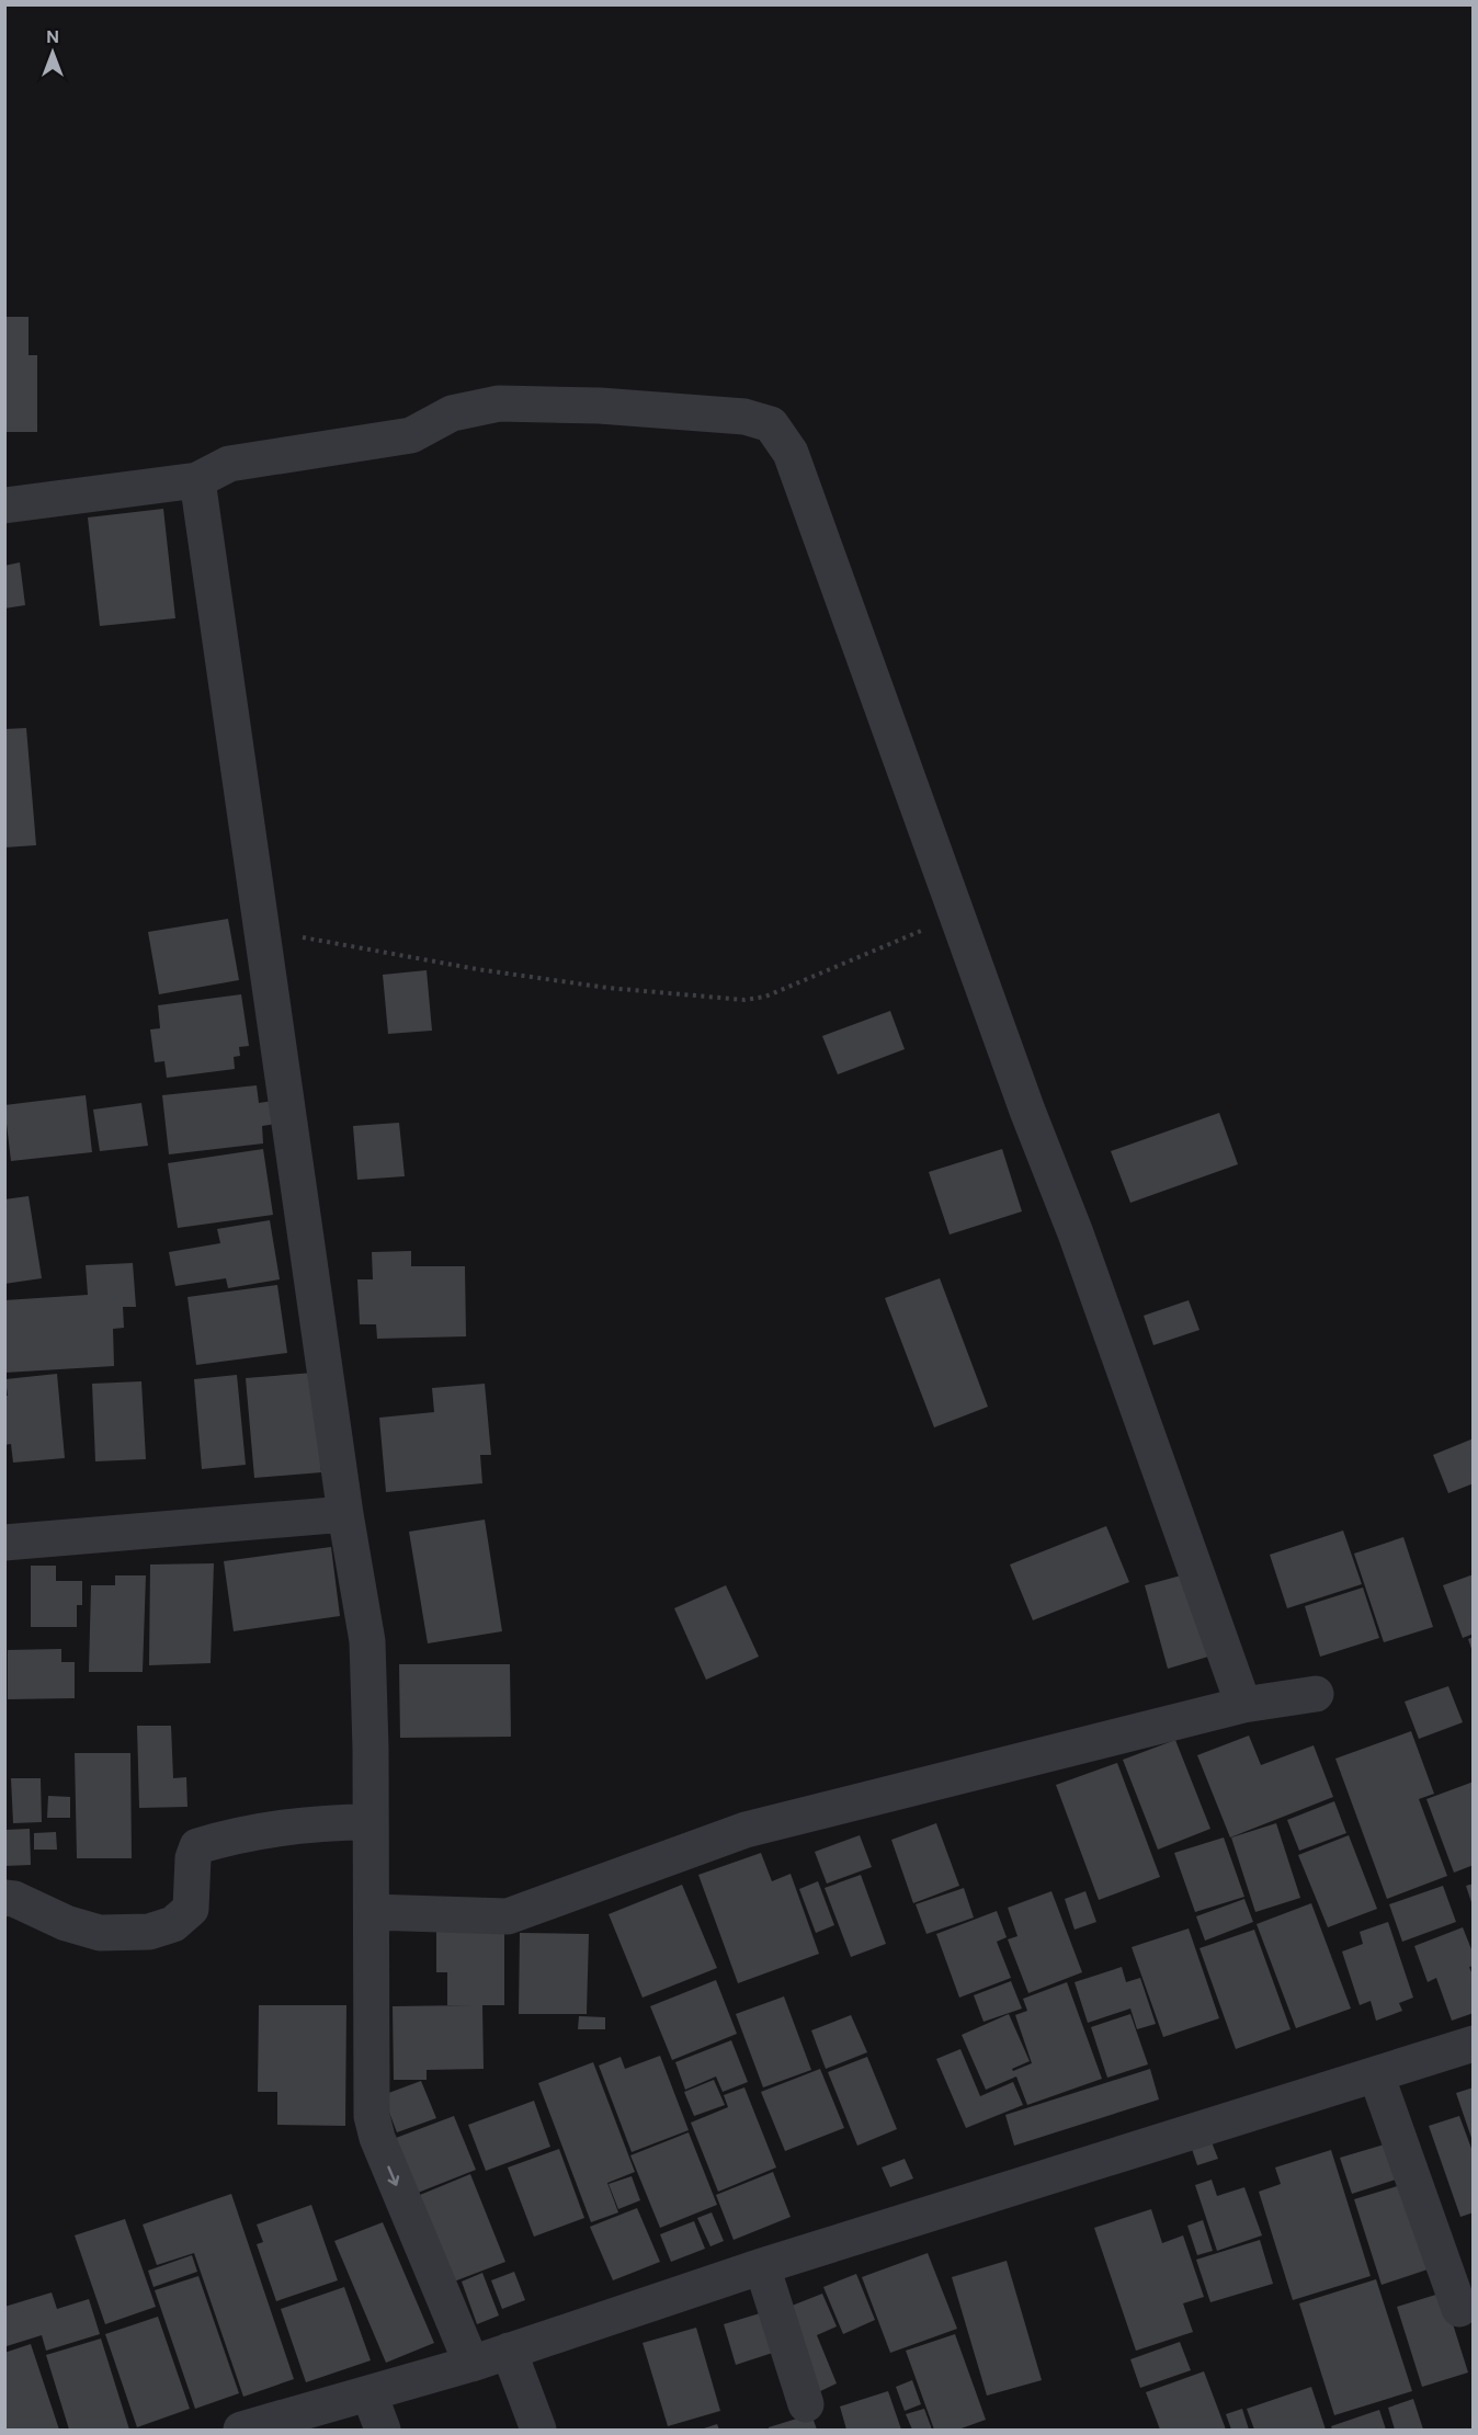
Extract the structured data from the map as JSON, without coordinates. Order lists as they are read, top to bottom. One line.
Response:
{"north":"top"}
